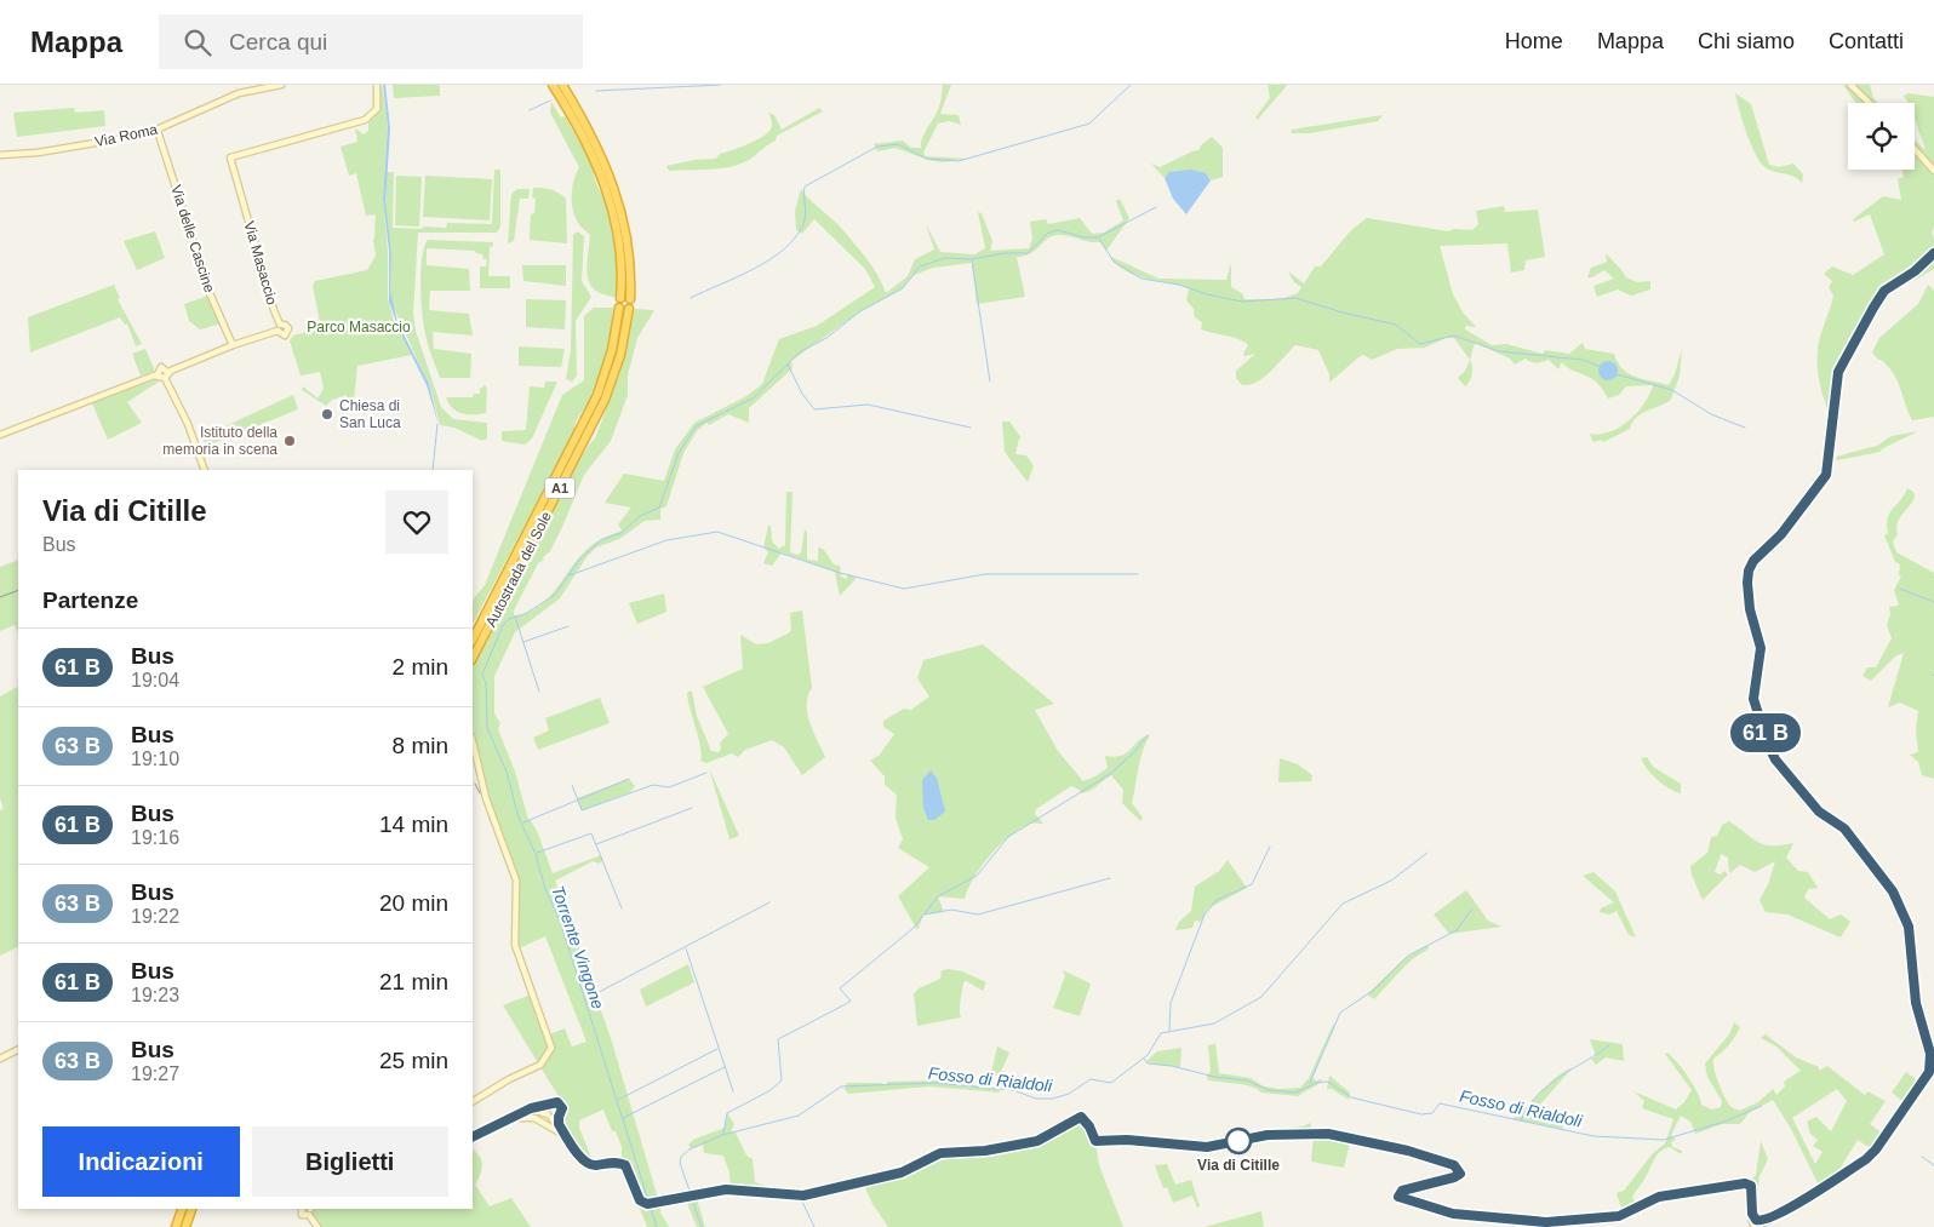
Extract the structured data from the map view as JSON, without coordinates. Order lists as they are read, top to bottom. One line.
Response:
{"streets":{"highway":["A1","Autostrada del Sole"],"street":["Via Roma","Via delle Cascine","Via Masaccio"]},"crossings":[["Via Roma","Via delle Cascine"],["Via delle Cascine","Via Masaccio"]],"water":["Torrente Vingone","Fosso di Rialdoli"],"parks":["Parco Masaccio"],"places":["Chiesa di San Luca","Istituto della memoria in scena","Via di Citille"],"page":{"header":"Mappa","search":"Cerca qui","nav":["Home","Mappa","Chi siamo","Contatti"],"on_map":"61 B","heading":[["Via di Citille","Bus"],"Partenze"],"list":[{"mark":"61 B","name":"Bus","note":"19:04","value":"2 min"},{"mark":"63 B","name":"Bus","note":"19:10","value":"8 min"},{"mark":"61 B","name":"Bus","note":"19:16","value":"14 min"},{"mark":"63 B","name":"Bus","note":"19:22","value":"20 min"},{"mark":"61 B","name":"Bus","note":"19:23","value":"21 min"},{"mark":"63 B","name":"Bus","note":"19:27","value":"25 min"}],"buttons":["Indicazioni","Biglietti"]}}
